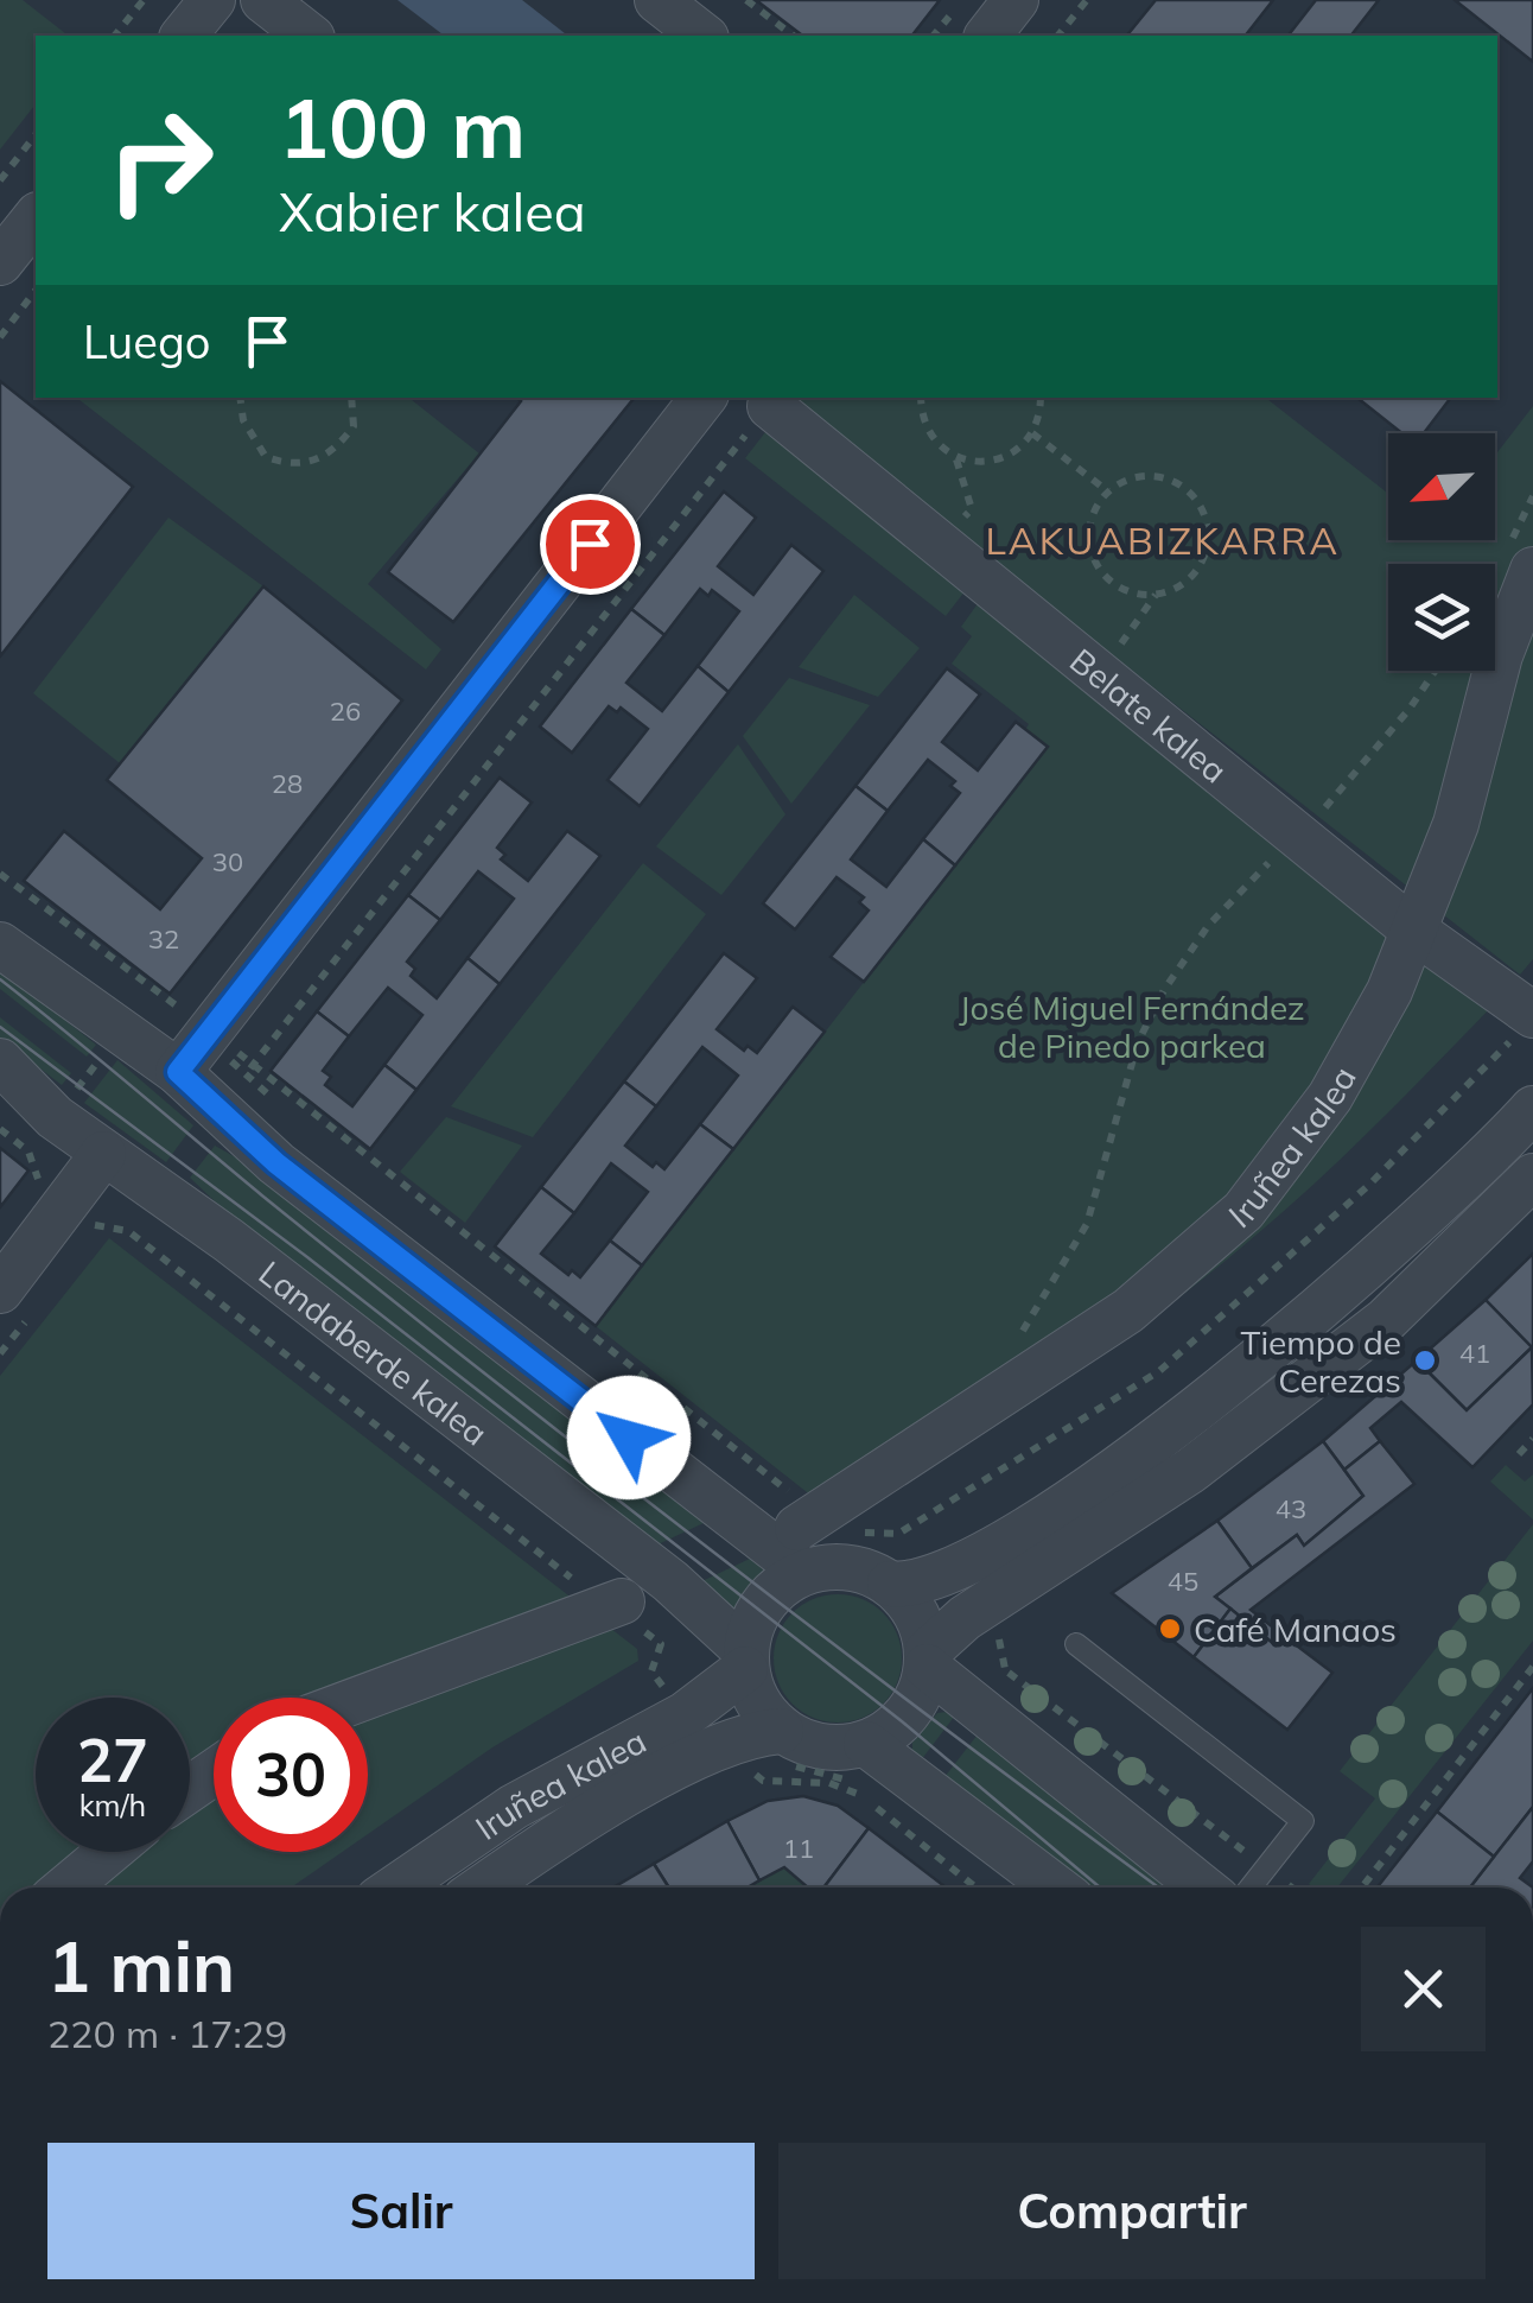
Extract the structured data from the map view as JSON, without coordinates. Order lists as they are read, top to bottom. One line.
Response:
{"streets":{"street":["Belate kalea","Iruñea kalea","Landaberde kalea"]},"crossings":[["Belate kalea","Iruñea kalea"],["Iruñea kalea","Landaberde kalea"]],"districts":["LAKUABIZKARRA"],"parks":["José Miguel Fernández de Pinedo parkea"],"places":["Tiempo de Cerezas","Café Manaos"],"house_numbers":["26","28","30","32","41","43","45","11"],"north":"bottom left","page":{"turn":["100 m","Xabier kalea"],"then":"Luego","speed":"27 km/h","limit":"30","heading":["1 min","220 m · 17:29"],"buttons":["Salir","Compartir"]}}
